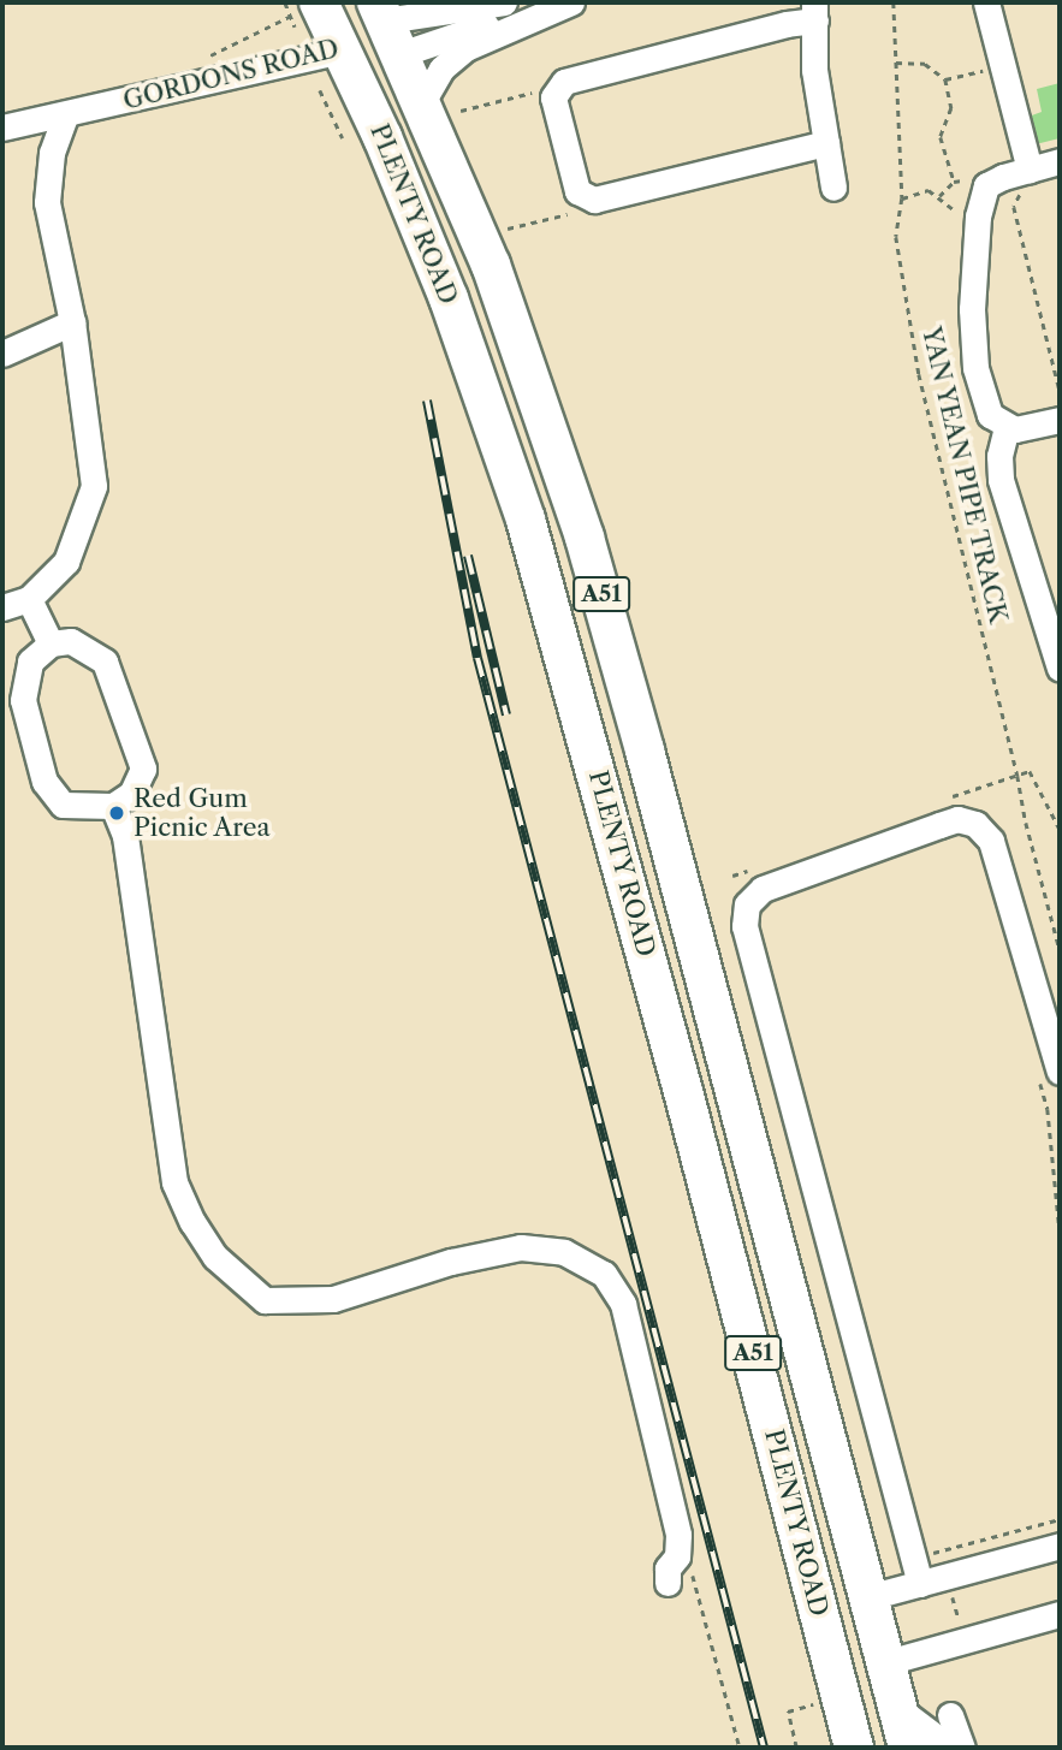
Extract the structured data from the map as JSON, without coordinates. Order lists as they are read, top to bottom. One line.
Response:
{"streets":{"highway":["GORDONS ROAD","PLENTY ROAD","A51"],"path":["YAN YEAN PIPE TRACK"]},"crossings":[["GORDONS ROAD","PLENTY ROAD"]],"places":["Red Gum Picnic Area"]}
